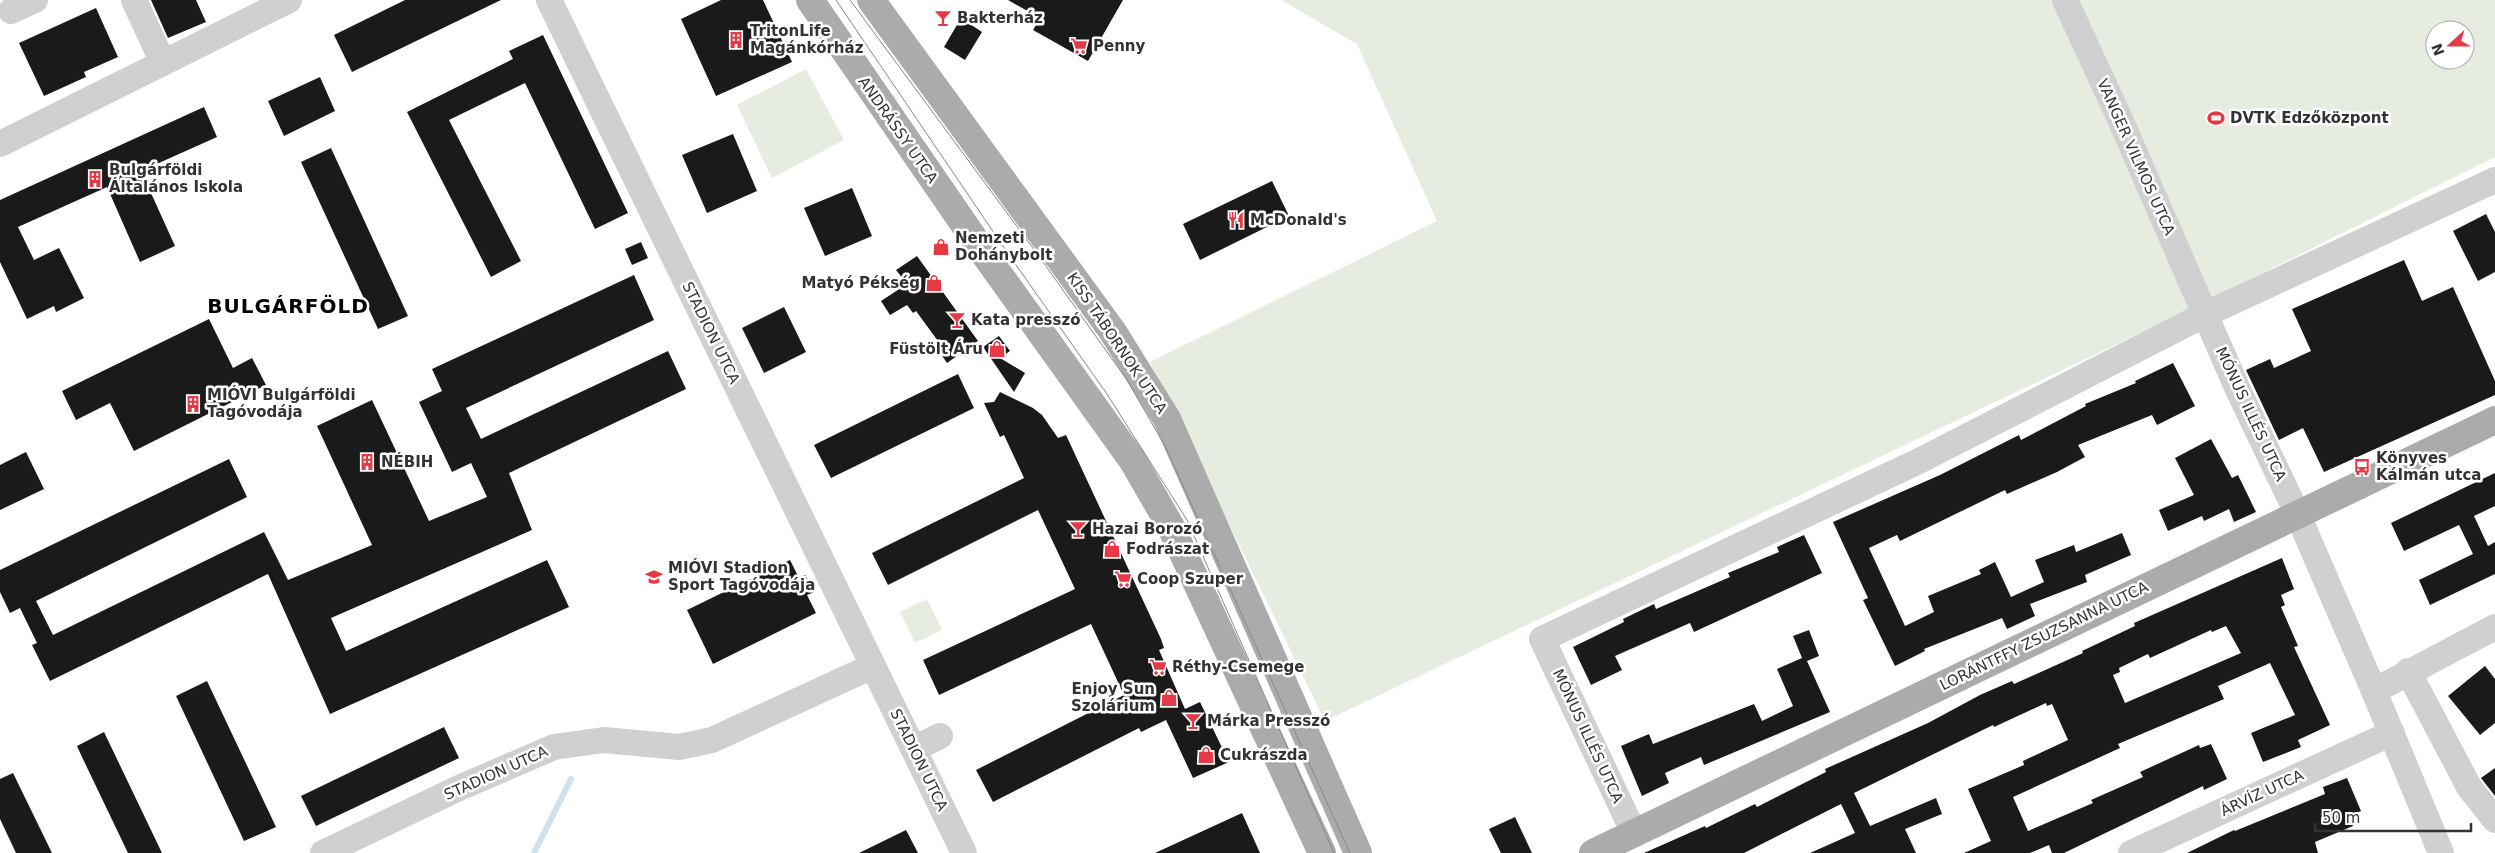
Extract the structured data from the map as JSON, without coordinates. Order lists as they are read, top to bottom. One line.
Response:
{"streets":{"main road":["ANDRÁSSY UTCA","KISS TÁBORNOK UTCA","LORÁNTFFY ZSUZSANNA UTCA"],"street":["VANGER VILMOS UTCA","STADION UTCA","MÓNUS ILLÉS UTCA","ÁRVÍZ UTCA"]},"crossings":[["VANGER VILMOS UTCA","MÓNUS ILLÉS UTCA"],["MÓNUS ILLÉS UTCA","LORÁNTFFY ZSUZSANNA UTCA"]],"districts":["BULGÁRFÖLD"],"places":{"bar":["Bakterház","Kata presszó","Hazai Borozó","Márka Presszó"],"building":["TritonLife Magánkórház","Bulgárföldi Általános Iskola","MIÓVI Bulgárföldi Tagóvodája","NÉBIH"],"supermarket":["Penny","Coop Szuper","Réthy-Csemege"],"sports":["DVTK Edzőközpont"],"restaurant":["McDonald's"],"shop":["Nemzeti Dohánybolt","Matyó Pékség","Füstölt Áru","Fodrászat","Enjoy Sun Szolárium","Cukrászda"],"bus stop":["Könyves Kálmán utca"],"school or university":["MIÓVI Stadion Sport Tagóvodája"]},"scale_bar":"50 m","north":"left"}
